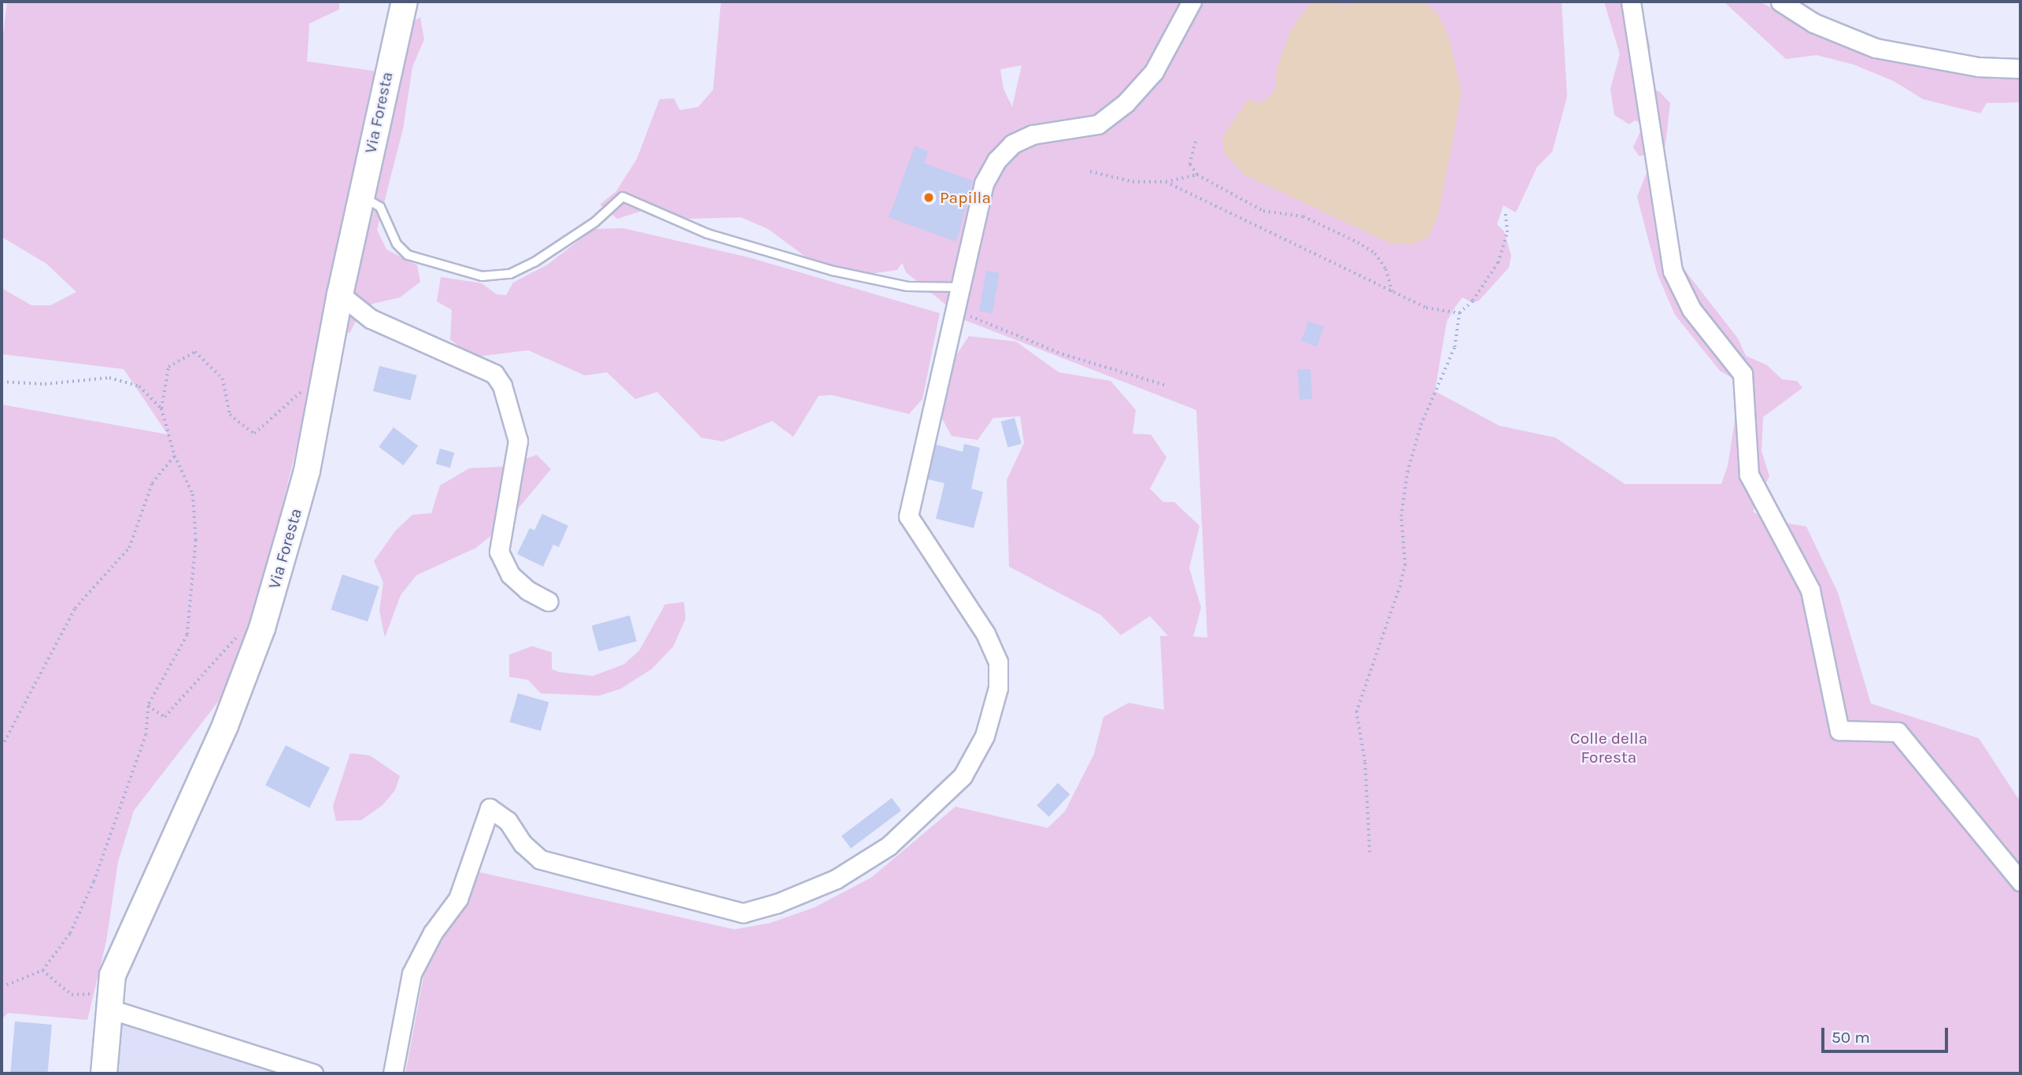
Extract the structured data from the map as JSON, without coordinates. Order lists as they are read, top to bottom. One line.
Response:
{"streets":{"main road":["Via Foresta"]},"parks":["Colle della Foresta"],"places":["Papilla"],"scale_bar":"50 m"}
